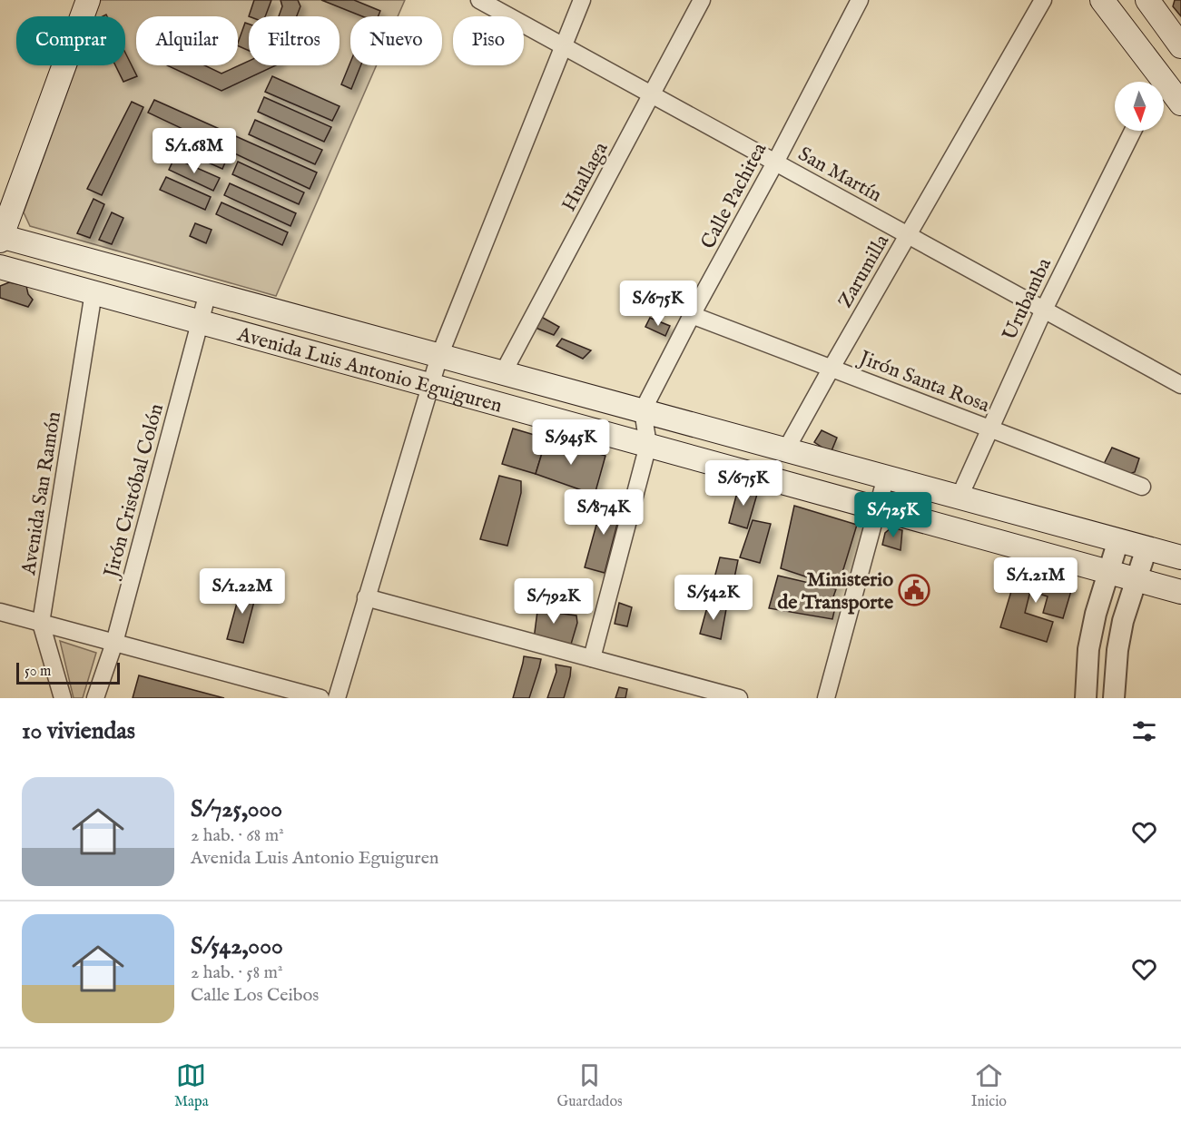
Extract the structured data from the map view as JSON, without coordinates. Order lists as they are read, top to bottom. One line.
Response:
{"streets":{"main road":["Avenida Luis Antonio Eguiguren"],"street":["San Martín","Huallaga","Calle Pachitea","Zarumilla","Urubamba","Jirón Santa Rosa","Jirón Cristóbal Colón","Avenida San Ramón"]},"crossings":[["San Martín","Huallaga"],["San Martín","Calle Pachitea"],["San Martín","Zarumilla"],["San Martín","Urubamba"],["Huallaga","Avenida Luis Antonio Eguiguren"],["Calle Pachitea","Avenida Luis Antonio Eguiguren"],["Calle Pachitea","Jirón Santa Rosa"],["Zarumilla","Avenida Luis Antonio Eguiguren"],["Zarumilla","Jirón Santa Rosa"],["Urubamba","Avenida Luis Antonio Eguiguren"],["Urubamba","Jirón Santa Rosa"],["Avenida Luis Antonio Eguiguren","Jirón Cristóbal Colón"],["Avenida Luis Antonio Eguiguren","Avenida San Ramón"]],"places":{"public building":["Ministerio de Transporte"]},"scale_bar":"50 m","north":"bottom","page":{"chip":["Comprar","Alquilar","Filtros","Nuevo","Piso"],"price":["S/1.68M","S/675K","S/945K","S/675K","S/874K","S/725K","S/1.21M","S/1.22M","S/542K","S/792K"],"scale":"50 m","heading":"10 viviendas","list":[{"name":"S/725,000","note":"2 hab. · 68 m² · Avenida Luis Antonio Eguiguren"},{"name":"S/542,000","note":"2 hab. · 58 m² · Calle Los Ceibos"}],"tabs":["Mapa","Guardados","Inicio"]}}
